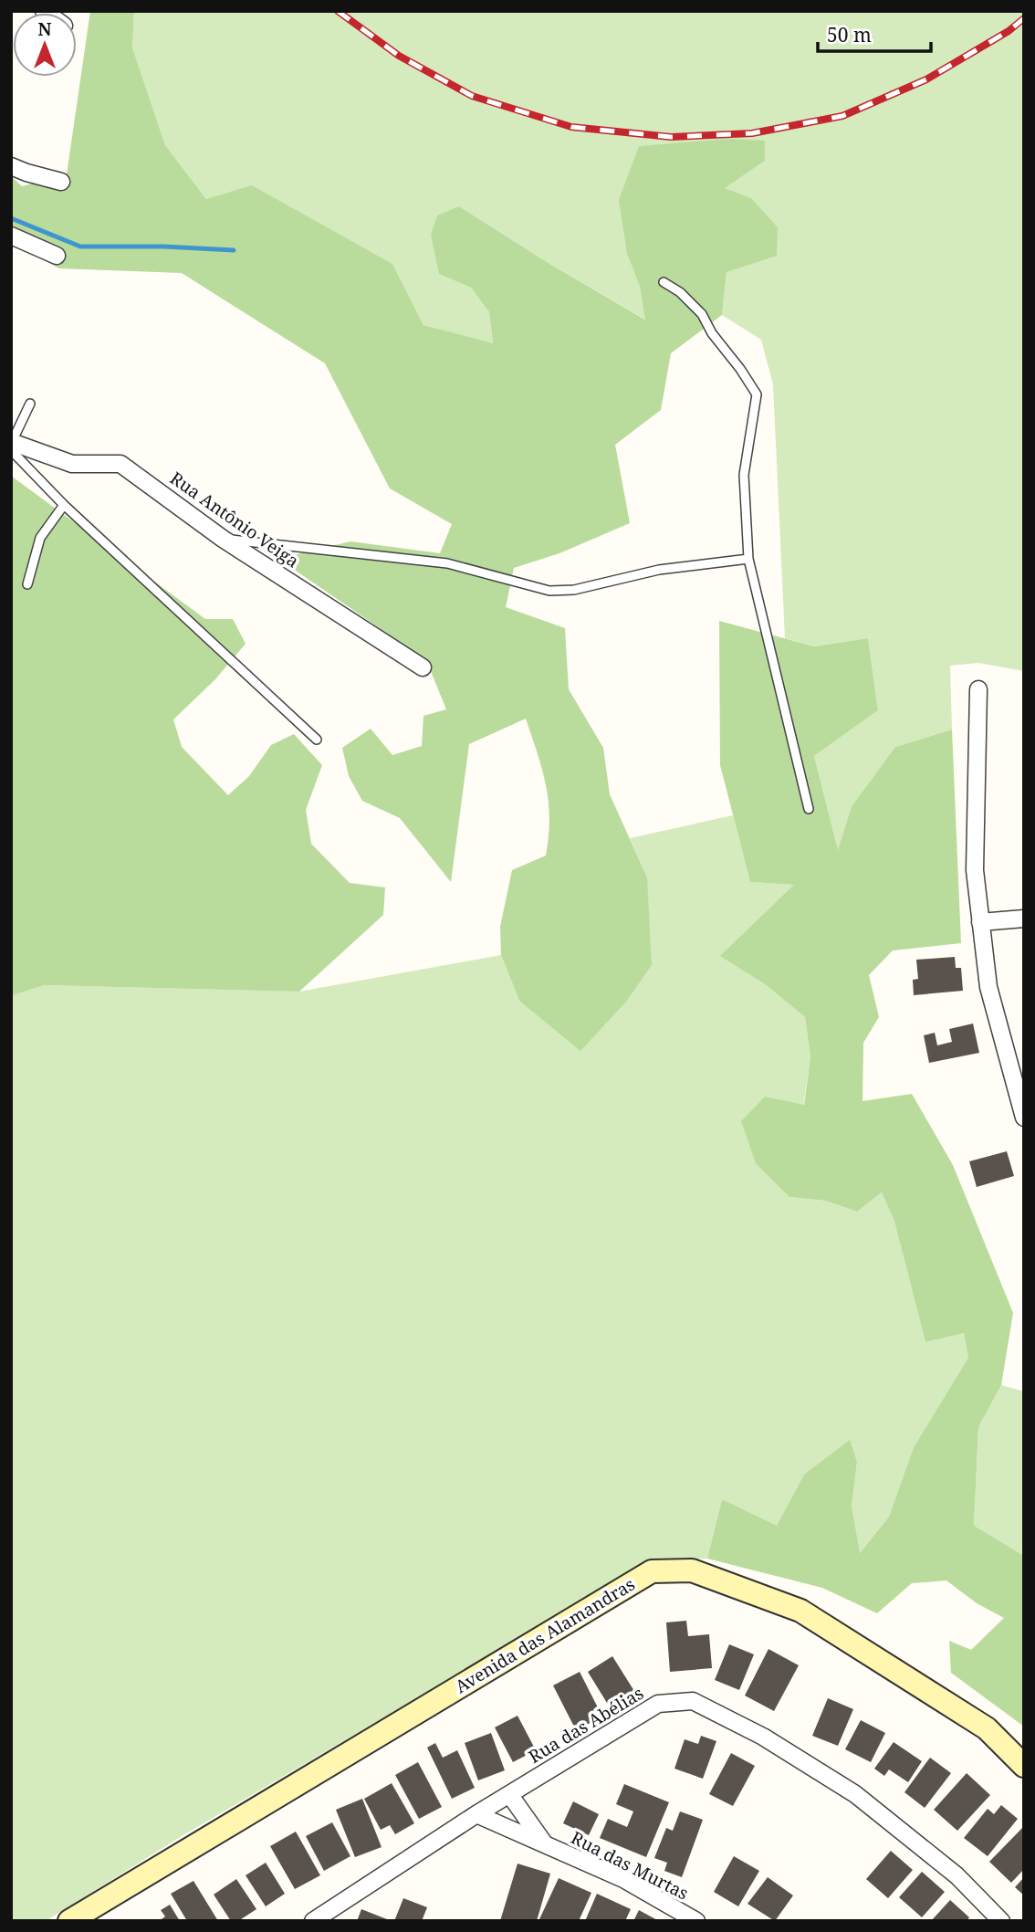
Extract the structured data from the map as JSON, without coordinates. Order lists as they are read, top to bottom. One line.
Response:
{"streets":{"street":["Rua Antônio Veiga","Avenida das Alamandras","Rua das Abélias","Rua das Murtas"]},"crossings":[["Rua das Abélias","Rua das Murtas"]],"scale_bar":"50 m","north":"top"}
